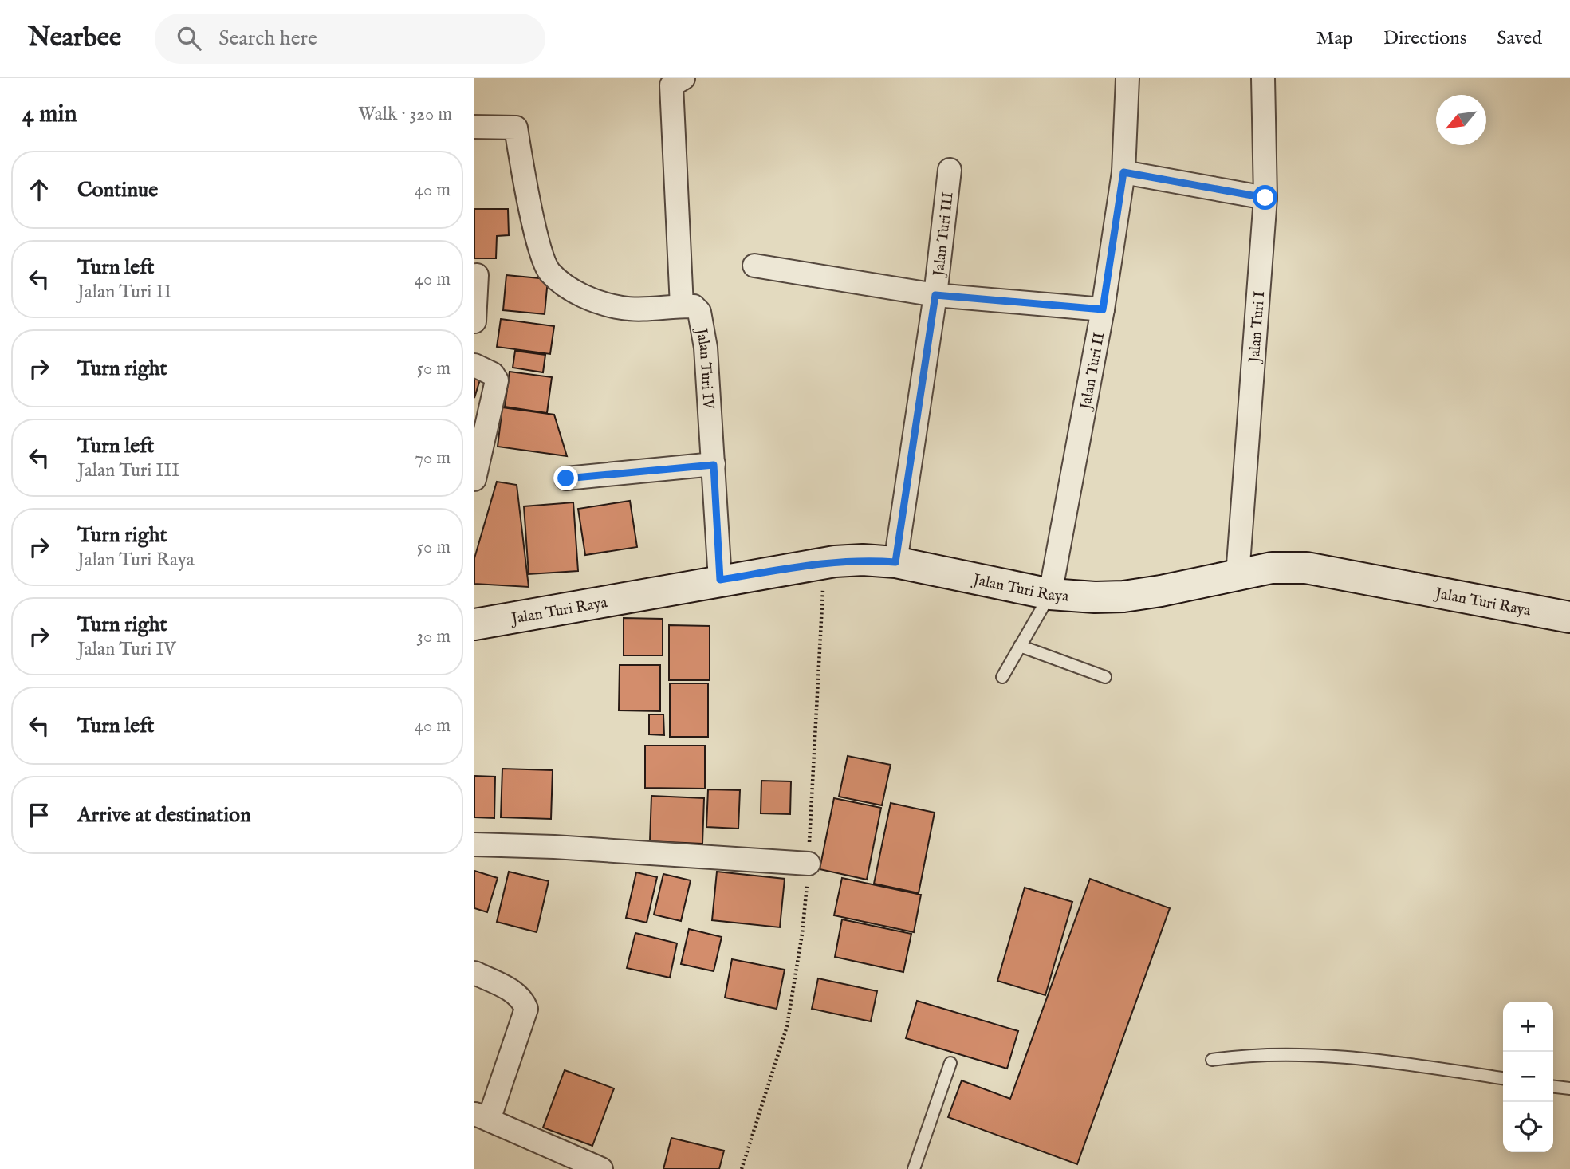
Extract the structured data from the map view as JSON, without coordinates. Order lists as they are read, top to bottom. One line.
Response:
{"streets":{"street":["Jalan Turi III","Jalan Turi I","Jalan Turi IV","Jalan Turi II","Jalan Turi Raya"]},"crossings":[["Jalan Turi III","Jalan Turi Raya"],["Jalan Turi I","Jalan Turi Raya"],["Jalan Turi IV","Jalan Turi Raya"],["Jalan Turi II","Jalan Turi Raya"]],"north":"bottom left","page":{"header":"Nearbee","search":"Search here","nav":["Map","Directions","Saved"],"heading":["4 min","Walk · 320 m"],"list":[["Continue","40 m"],["Turn left","Jalan Turi II","40 m"],["Turn right","50 m"],["Turn left","Jalan Turi III","70 m"],["Turn right","Jalan Turi Raya","50 m"],["Turn right","Jalan Turi IV","30 m"],["Turn left","40 m"],"Arrive at destination"],"map_buttons":["+","−"]}}
